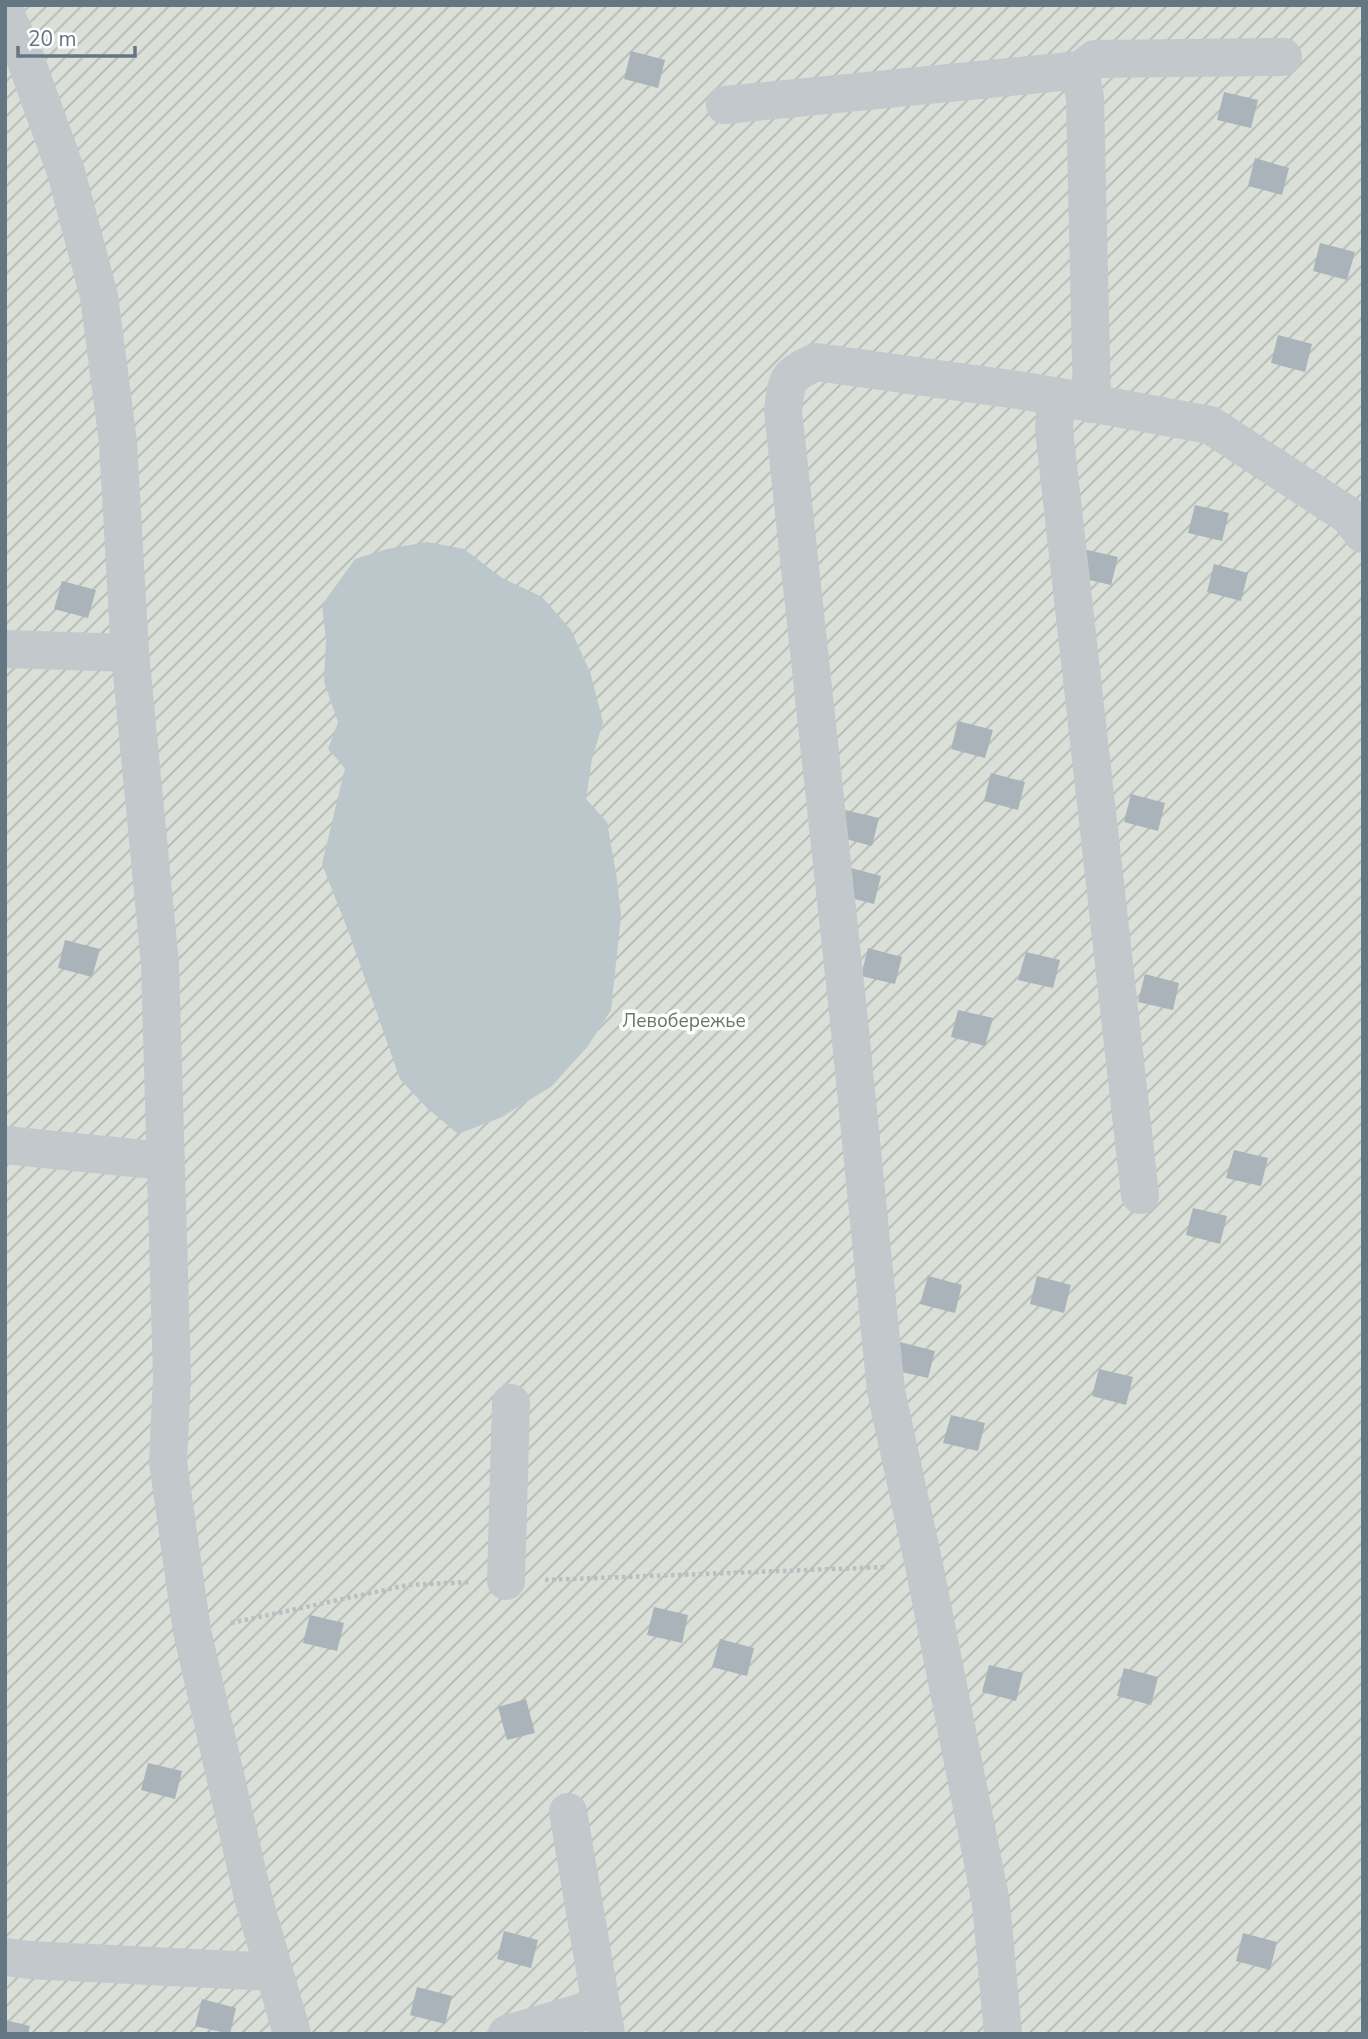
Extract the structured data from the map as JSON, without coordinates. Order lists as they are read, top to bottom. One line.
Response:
{"parks":["Левобережье"],"scale_bar":"20 m"}
